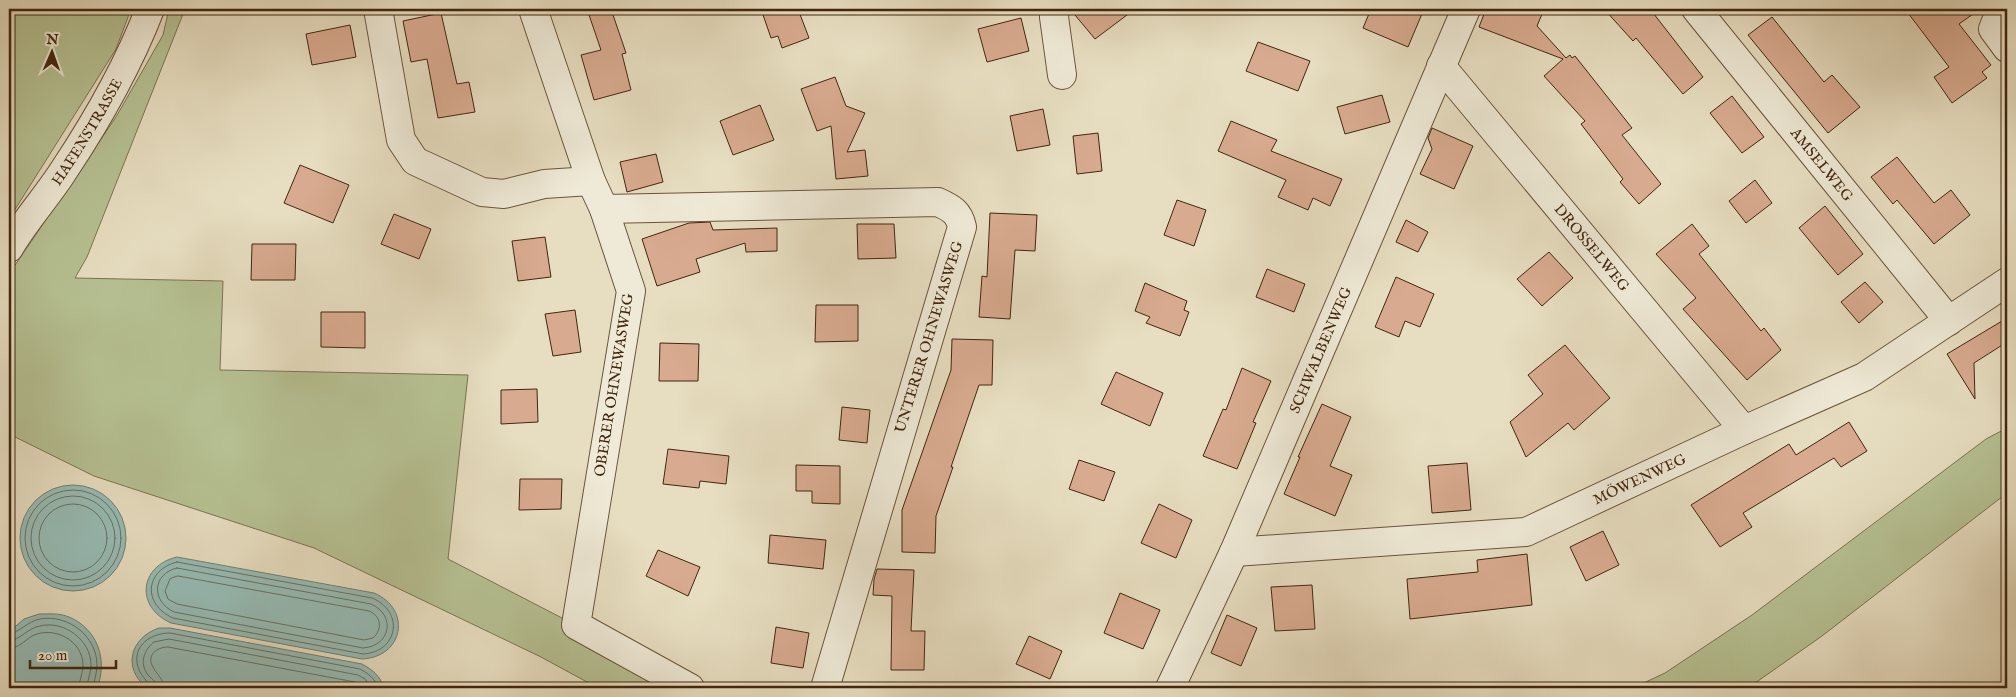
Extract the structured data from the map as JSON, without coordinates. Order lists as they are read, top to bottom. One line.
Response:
{"streets":{"street":["HAFENSTRASSE","AMSELWEG","DROSSELWEG","UNTERER OHNEWASWEG","SCHWALBENWEG","OBERER OHNEWASWEG","MÖWENWEG"]},"crossings":[["AMSELWEG","MÖWENWEG"],["DROSSELWEG","SCHWALBENWEG"],["DROSSELWEG","MÖWENWEG"],["UNTERER OHNEWASWEG","OBERER OHNEWASWEG"],["SCHWALBENWEG","MÖWENWEG"]],"scale_bar":"20 m","north":"top"}
